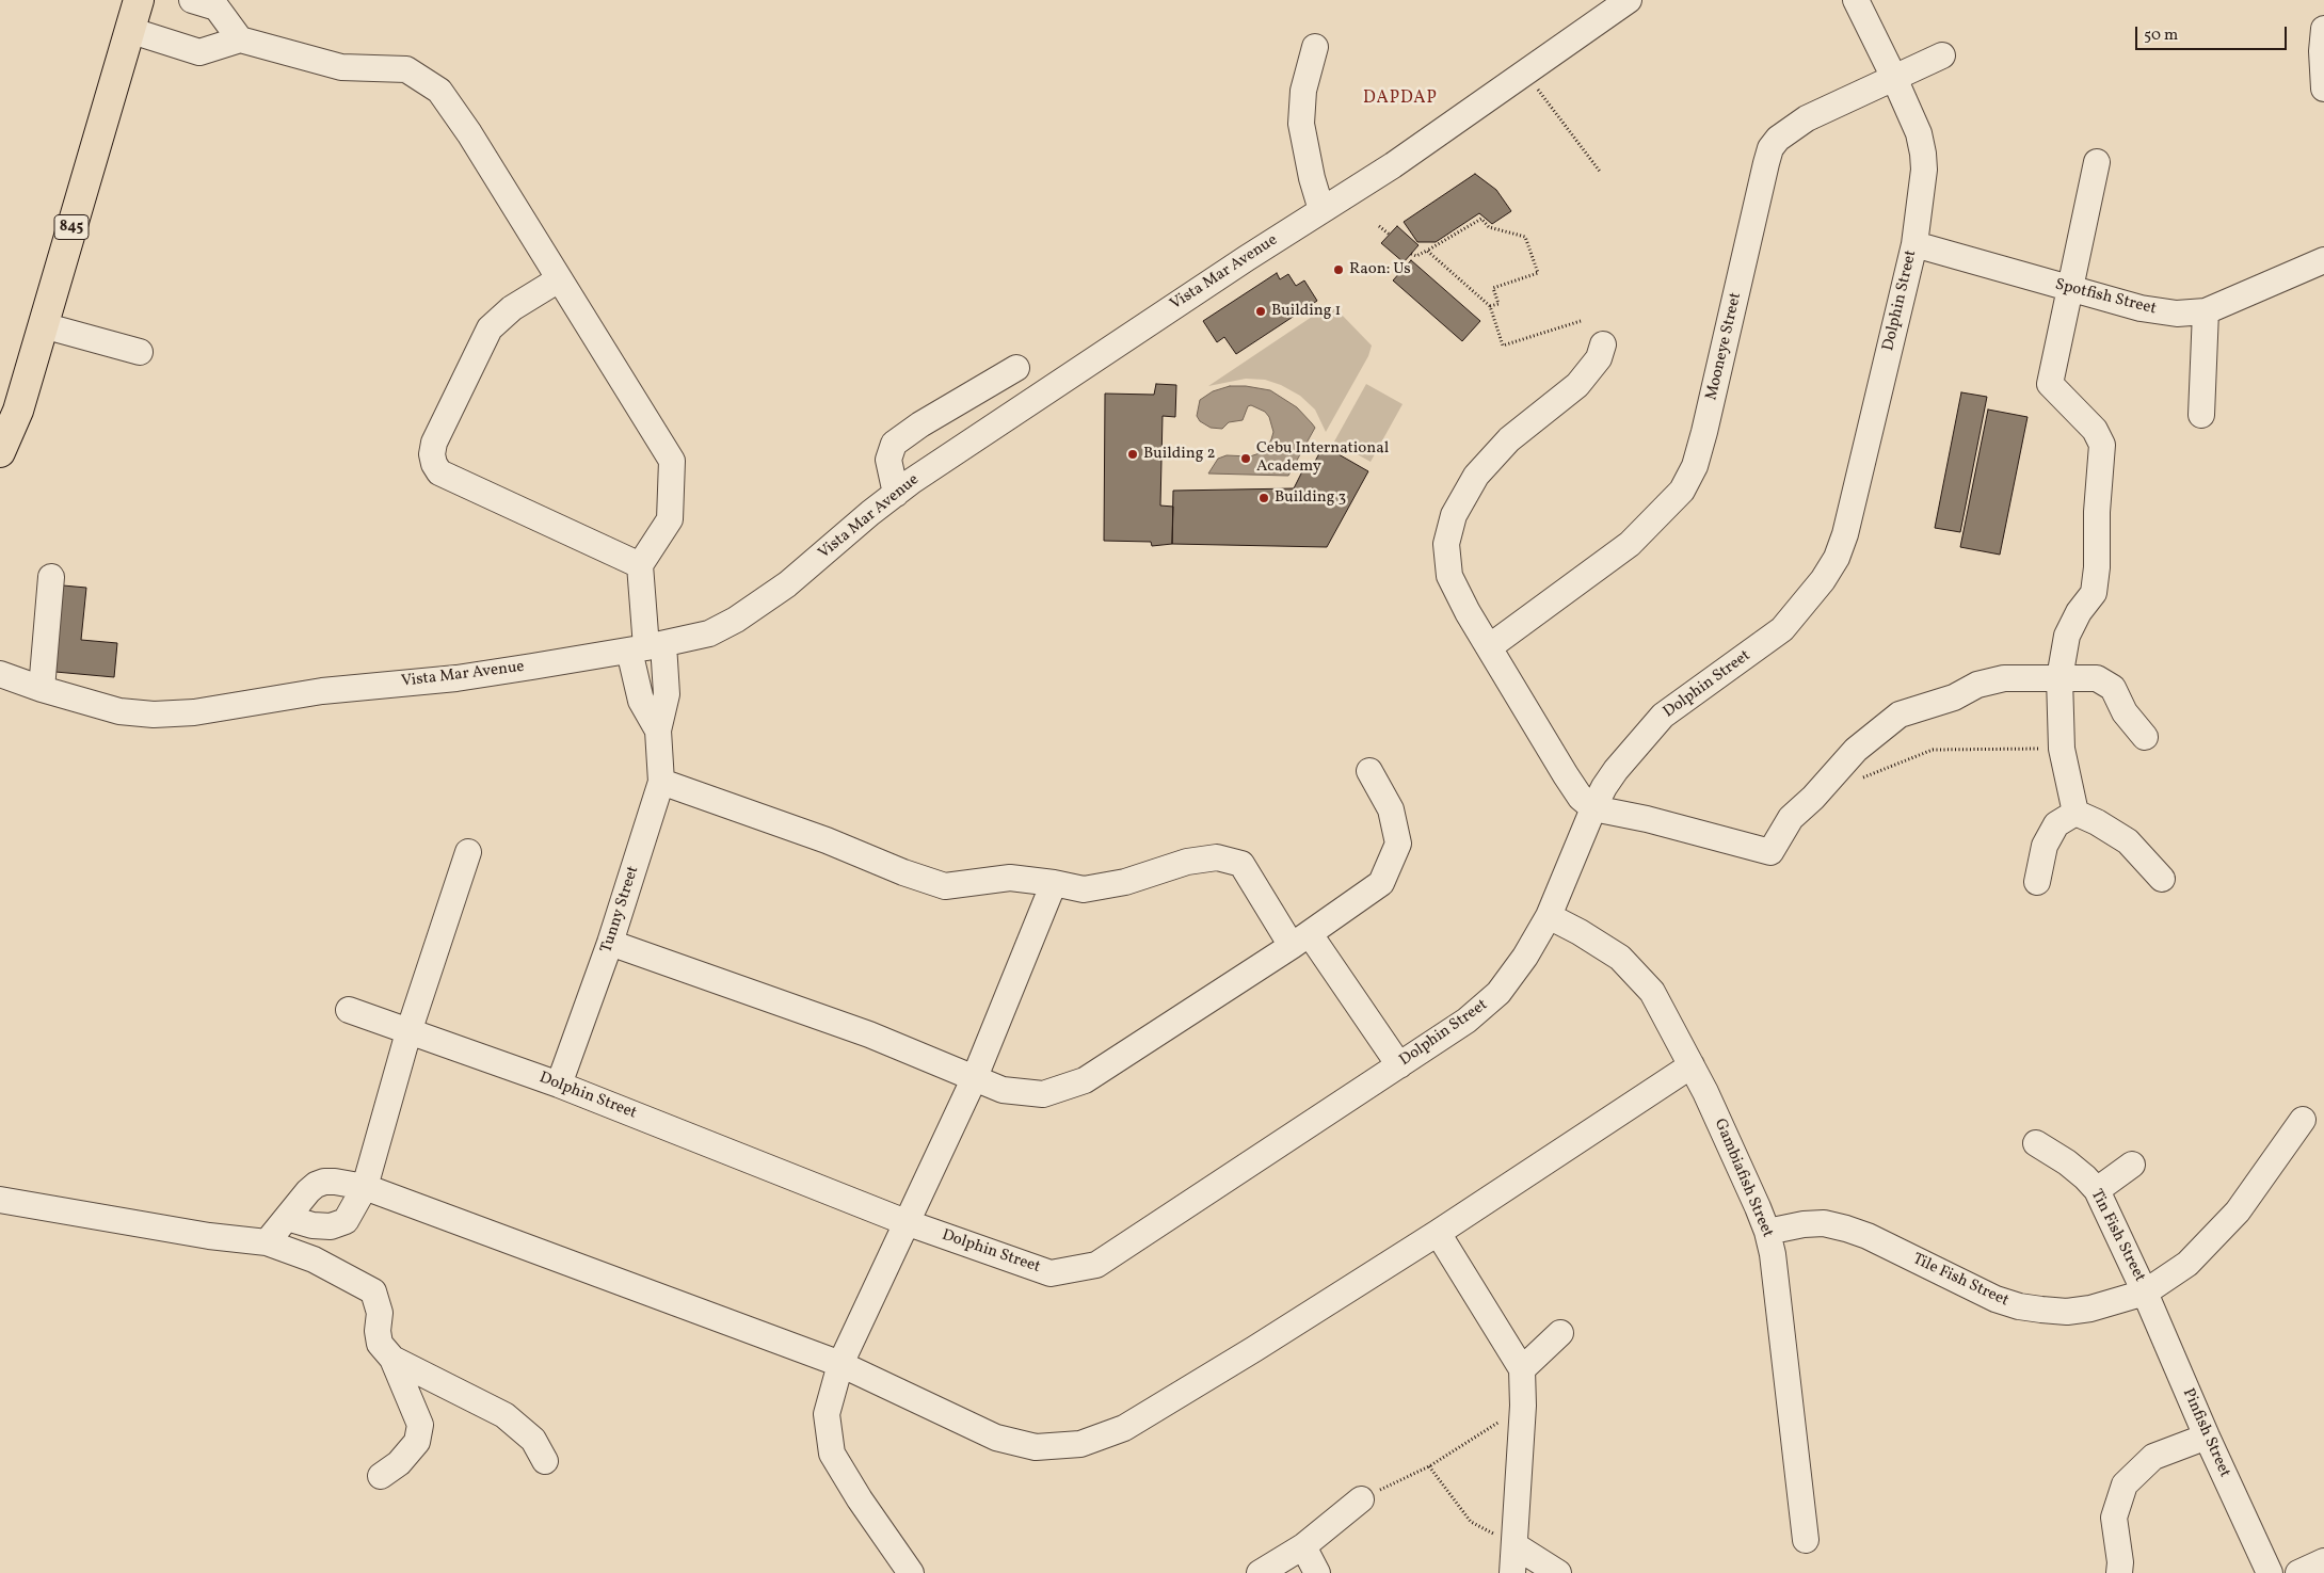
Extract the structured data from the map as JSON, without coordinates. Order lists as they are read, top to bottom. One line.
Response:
{"streets":{"main road":["845"],"street":["Vista Mar Avenue","Spotfish Street","Dolphin Street","Mooneye Street","Tunny Street","Gambiafish Street","Tin Fish Street","Tile Fish Street","Pinfish Street"]},"crossings":[["Vista Mar Avenue","Tunny Street"],["Spotfish Street","Dolphin Street"],["Dolphin Street","Mooneye Street"],["Dolphin Street","Tunny Street"],["Dolphin Street","Gambiafish Street"],["Gambiafish Street","Tile Fish Street"],["Tin Fish Street","Tile Fish Street"],["Tin Fish Street","Pinfish Street"],["Tile Fish Street","Pinfish Street"]],"districts":["DAPDAP"],"places":["Raon: Us","Building 1","Building 2","Cebu International Academy","Building 3"],"scale_bar":"50 m"}
